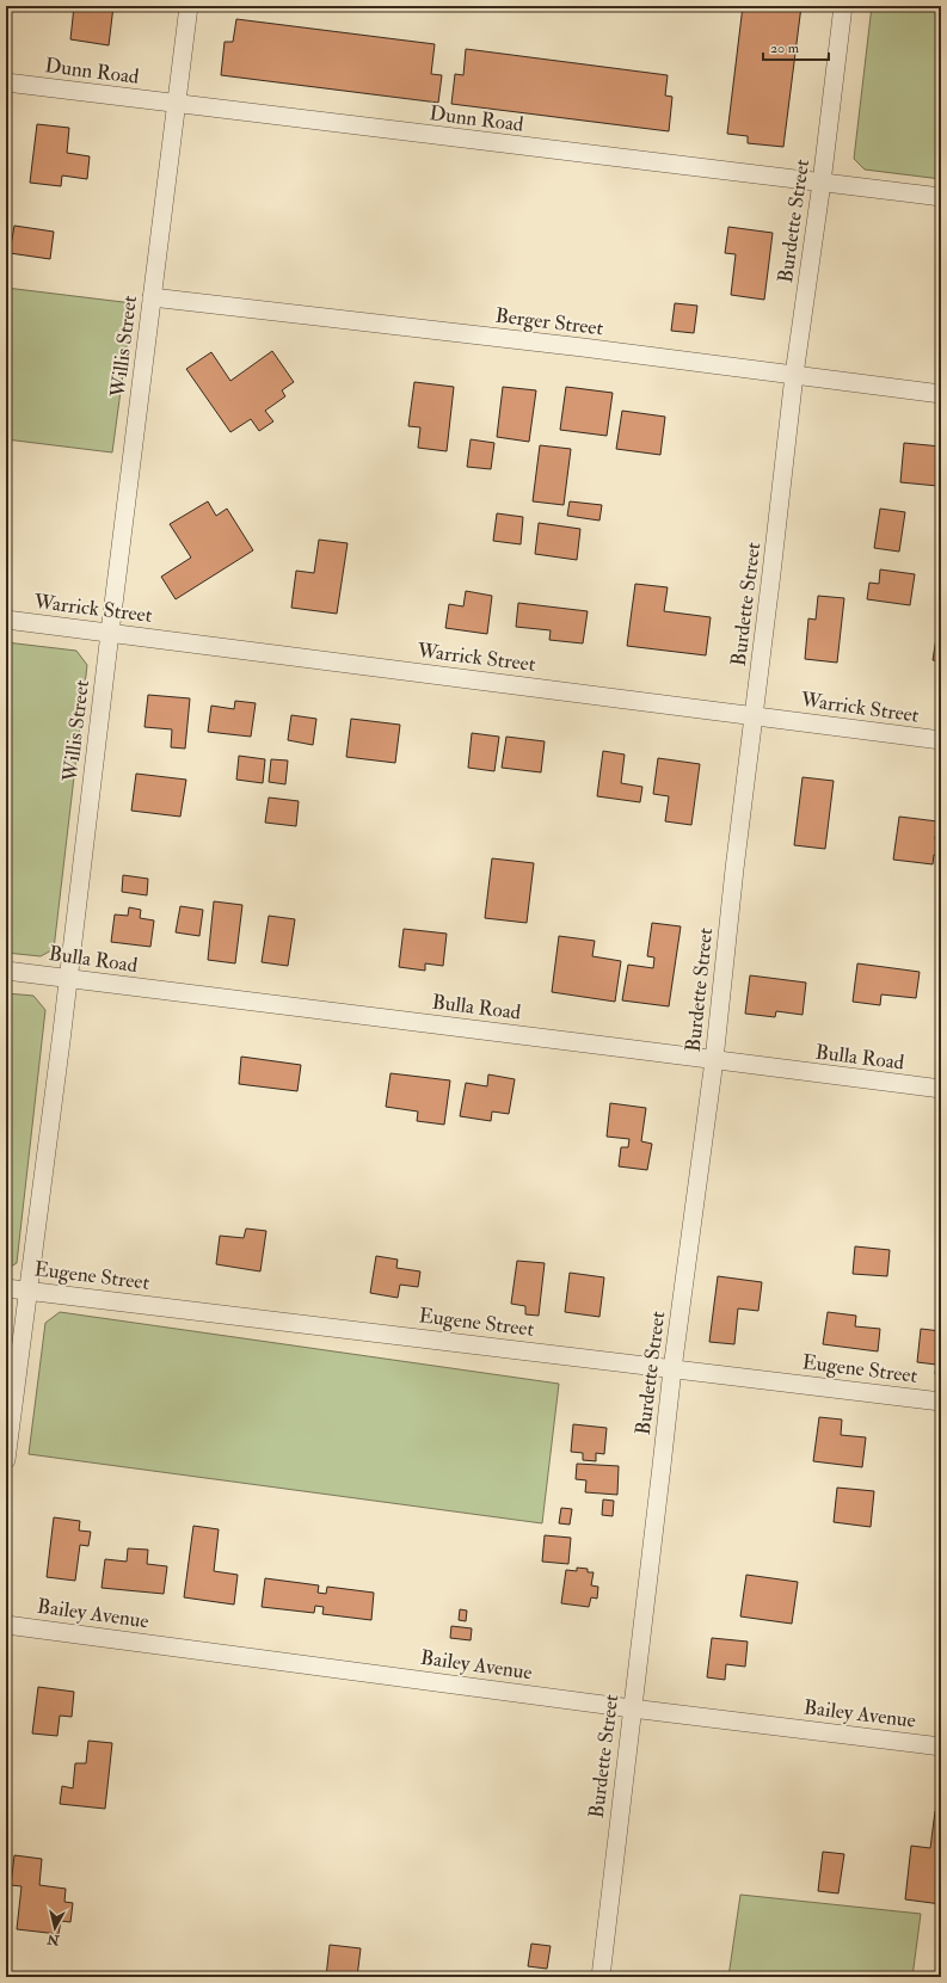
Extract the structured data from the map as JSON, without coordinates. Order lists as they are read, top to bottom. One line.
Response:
{"streets":{"street":["Dunn Road","Burdette Street","Berger Street","Willis Street","Warrick Street","Bulla Road","Eugene Street","Bailey Avenue"]},"crossings":[["Dunn Road","Burdette Street"],["Dunn Road","Willis Street"],["Burdette Street","Berger Street"],["Burdette Street","Warrick Street"],["Burdette Street","Bulla Road"],["Burdette Street","Eugene Street"],["Burdette Street","Bailey Avenue"],["Berger Street","Willis Street"],["Willis Street","Warrick Street"],["Willis Street","Bulla Road"],["Willis Street","Eugene Street"]],"scale_bar":"20 m","north":"bottom"}
